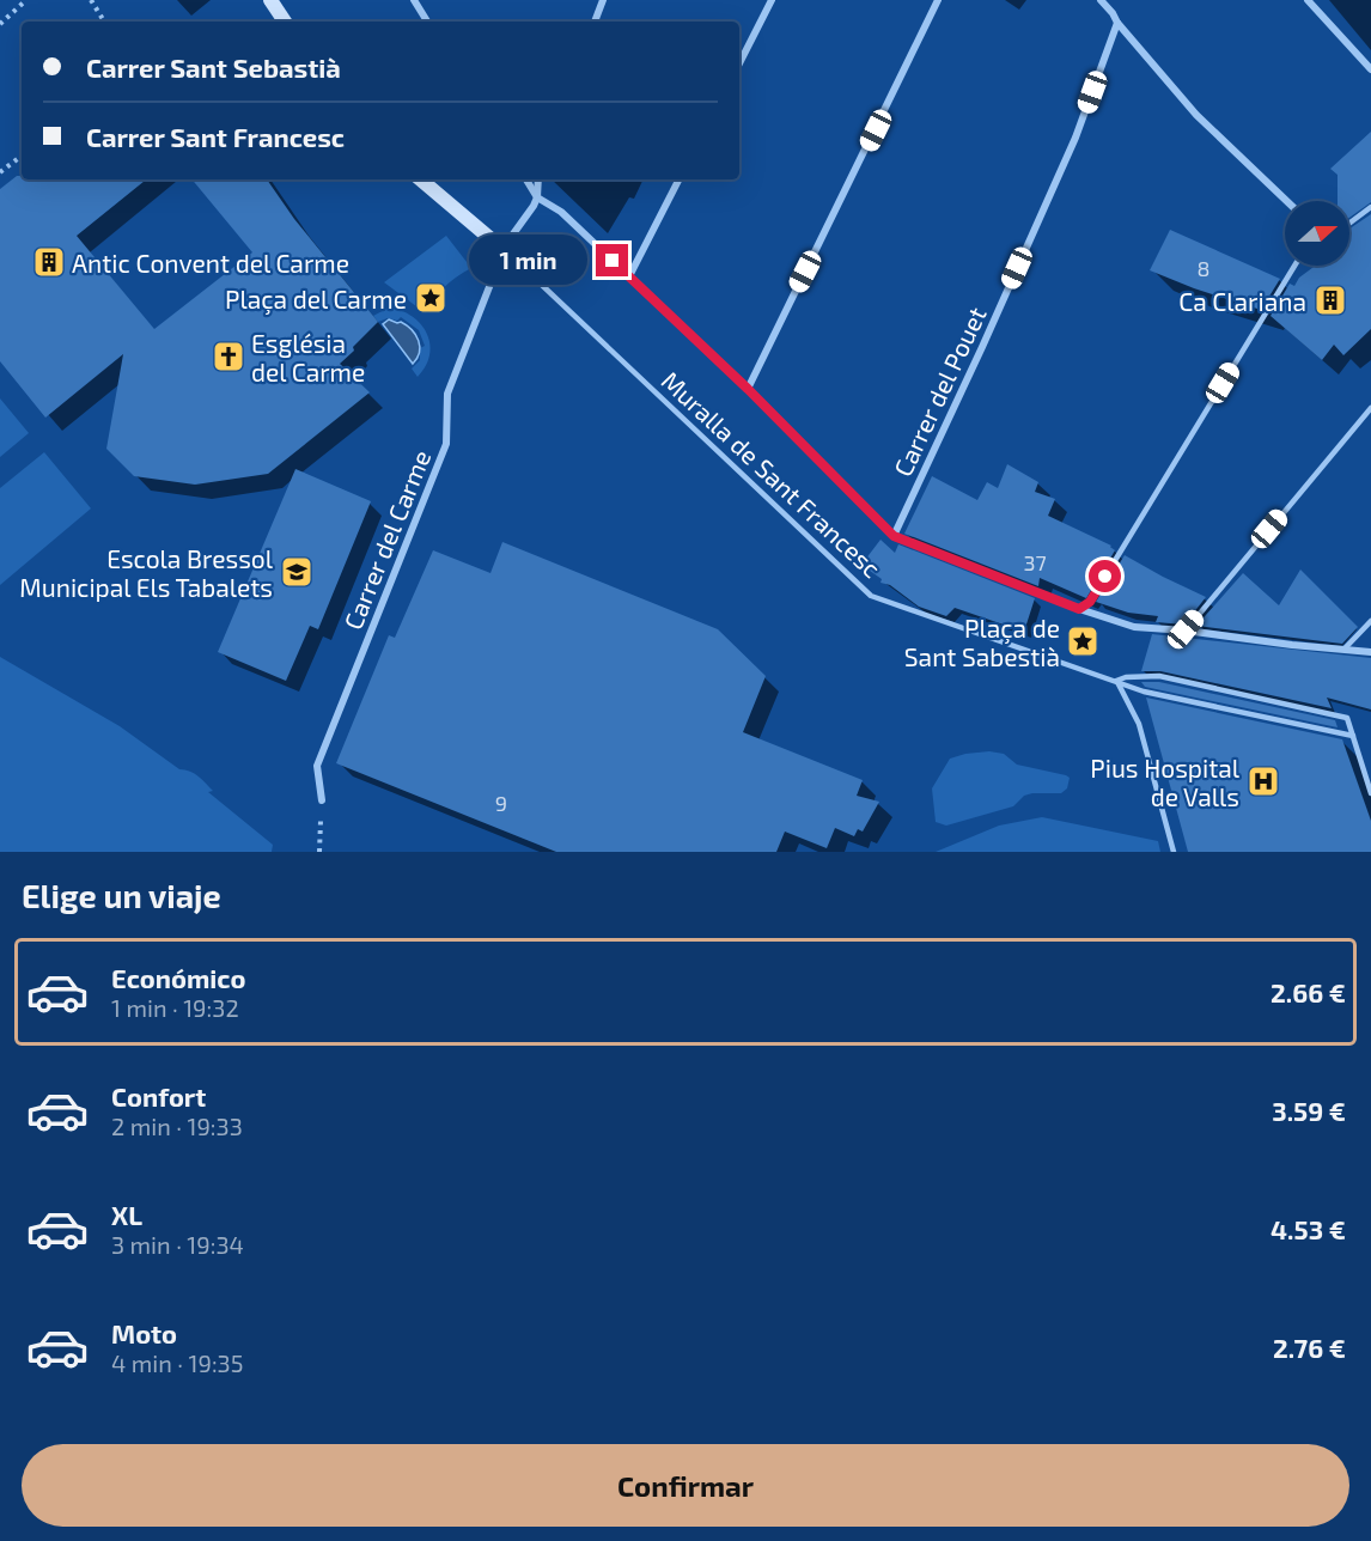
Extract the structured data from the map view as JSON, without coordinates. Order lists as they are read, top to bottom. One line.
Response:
{"streets":{"street":["Carrer del Pouet","Carrer del Carme"],"lane":["Muralla de Sant Francesc"]},"crossings":[["Muralla de Sant Francesc","Carrer del Carme"]],"places":{"building":["Antic Convent del Carme","Ca Clariana"],"place":["Plaça del Carme","Plaça de Sant Sabestià"],"church":["Església del Carme"],"school or university":["Escola Bressol Municipal Els Tabalets"],"hospital":["Pius Hospital de Valls"]},"house_numbers":["8","37","9"],"north":"right","page":{"banner":["Carrer Sant Sebastià","Carrer Sant Francesc"],"bubble":"1 min","heading":"Elige un viaje","list":[{"name":"Económico","note":"1 min · 19:32","value":"2.66 €"},{"name":"Confort","note":"2 min · 19:33","value":"3.59 €"},{"name":"XL","note":"3 min · 19:34","value":"4.53 €"},{"name":"Moto","note":"4 min · 19:35","value":"2.76 €"}],"buttons":"Confirmar"}}
